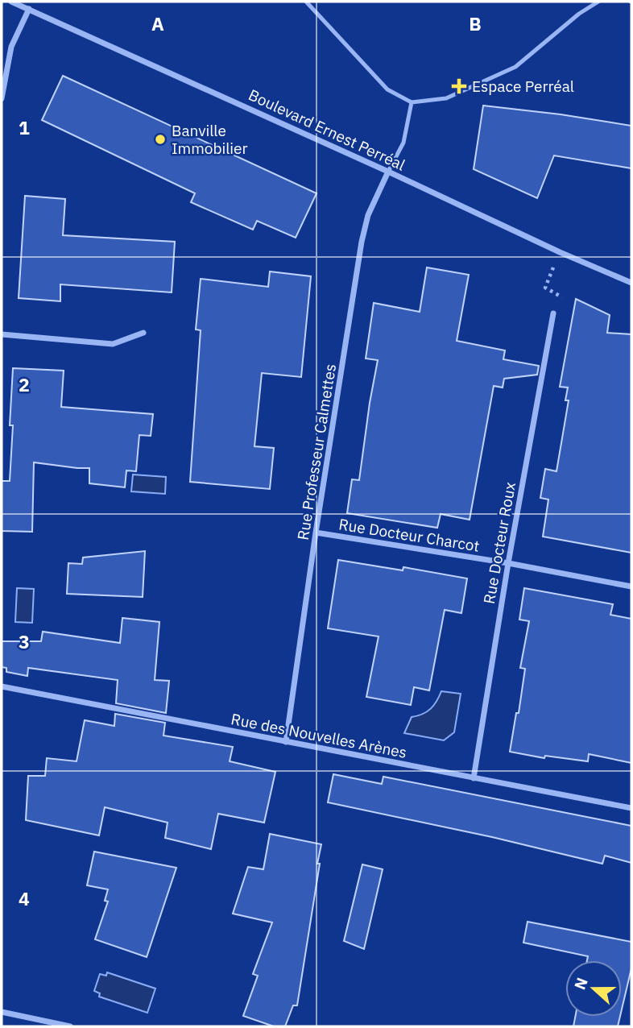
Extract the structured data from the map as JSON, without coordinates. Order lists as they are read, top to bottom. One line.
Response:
{"streets":{"street":["Boulevard Ernest Perréal","Rue Professeur Calmettes","Rue Docteur Charcot","Rue Docteur Roux","Rue des Nouvelles Arènes"]},"crossings":[["Boulevard Ernest Perréal","Rue Professeur Calmettes"],["Rue Professeur Calmettes","Rue Docteur Charcot"],["Rue Professeur Calmettes","Rue des Nouvelles Arènes"],["Rue Docteur Charcot","Rue Docteur Roux"],["Rue Docteur Roux","Rue des Nouvelles Arènes"]],"places":{"health":["Espace Perréal"],"other":["Banville Immobilier"]},"north":"left","grid":{"columns":["A","B"],"rows":["1","2","3","4"]}}
